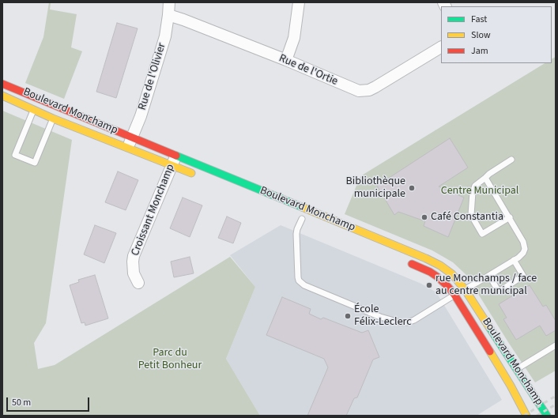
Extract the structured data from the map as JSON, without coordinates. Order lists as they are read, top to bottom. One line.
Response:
{"streets":{"street":["Rue de l'Ortie","Rue de l'Olivier","Boulevard Monchamp","Croissant Monchamp"]},"crossings":[["Rue de l'Ortie","Rue de l'Olivier"],["Rue de l'Olivier","Boulevard Monchamp"],["Boulevard Monchamp","Croissant Monchamp"]],"parks":["Centre Municipal","Parc du Petit Bonheur"],"places":["Bibliothèque municipale","Café Constantia","rue Monchamps / face au centre municipal","École Félix-Leclerc"],"legend":["Fast","Slow","Jam"],"scale_bar":"50 m"}
